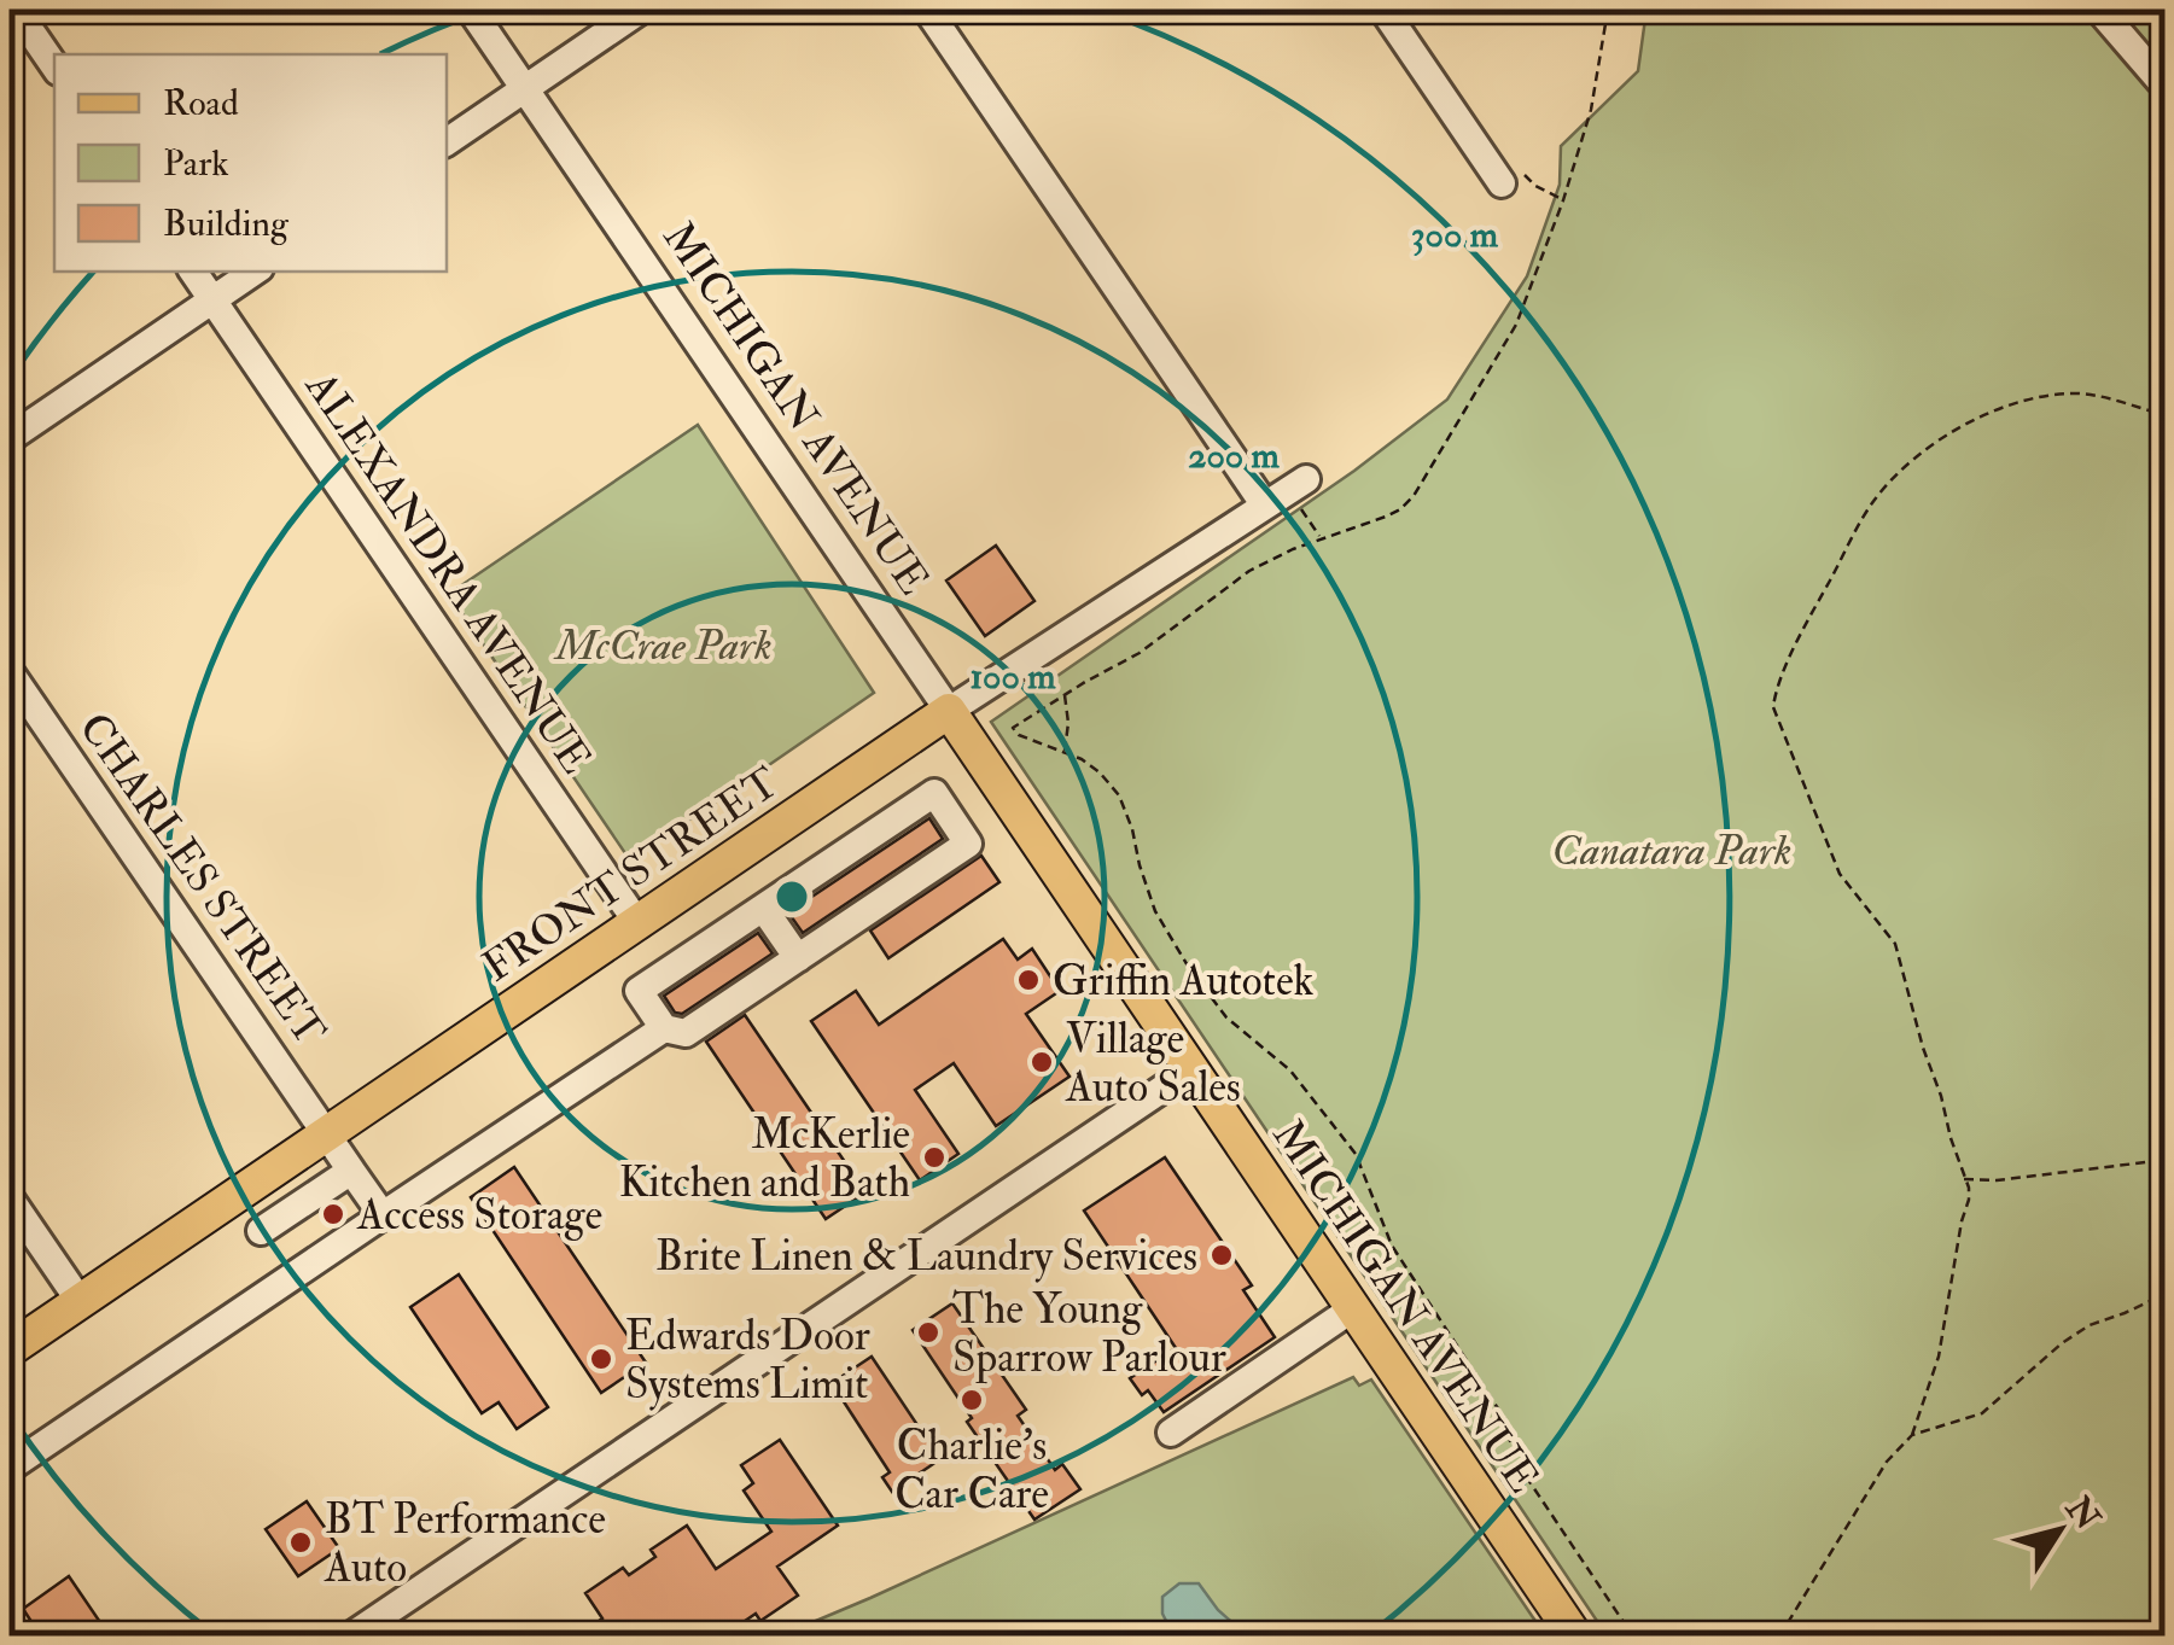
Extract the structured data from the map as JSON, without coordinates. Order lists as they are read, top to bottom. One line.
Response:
{"streets":{"main road":["MICHIGAN AVENUE","FRONT STREET"],"street":["ALEXANDRA AVENUE","CHARLES STREET"]},"crossings":[["MICHIGAN AVENUE","FRONT STREET"],["ALEXANDRA AVENUE","FRONT STREET"],["FRONT STREET","CHARLES STREET"]],"parks":["McCrae Park","Canatara Park"],"places":["Griffin Autotek","Village Auto Sales","McKerlie Kitchen and Bath","Access Storage","Brite Linen & Laundry Services","The Young Sparrow Parlour","Edwards Door Systems Limit","Charlie's Car Care","BT Performance Auto"],"legend":["Road","Park","Building"],"north":"top right","rings":["300 m","200 m","100 m"]}
